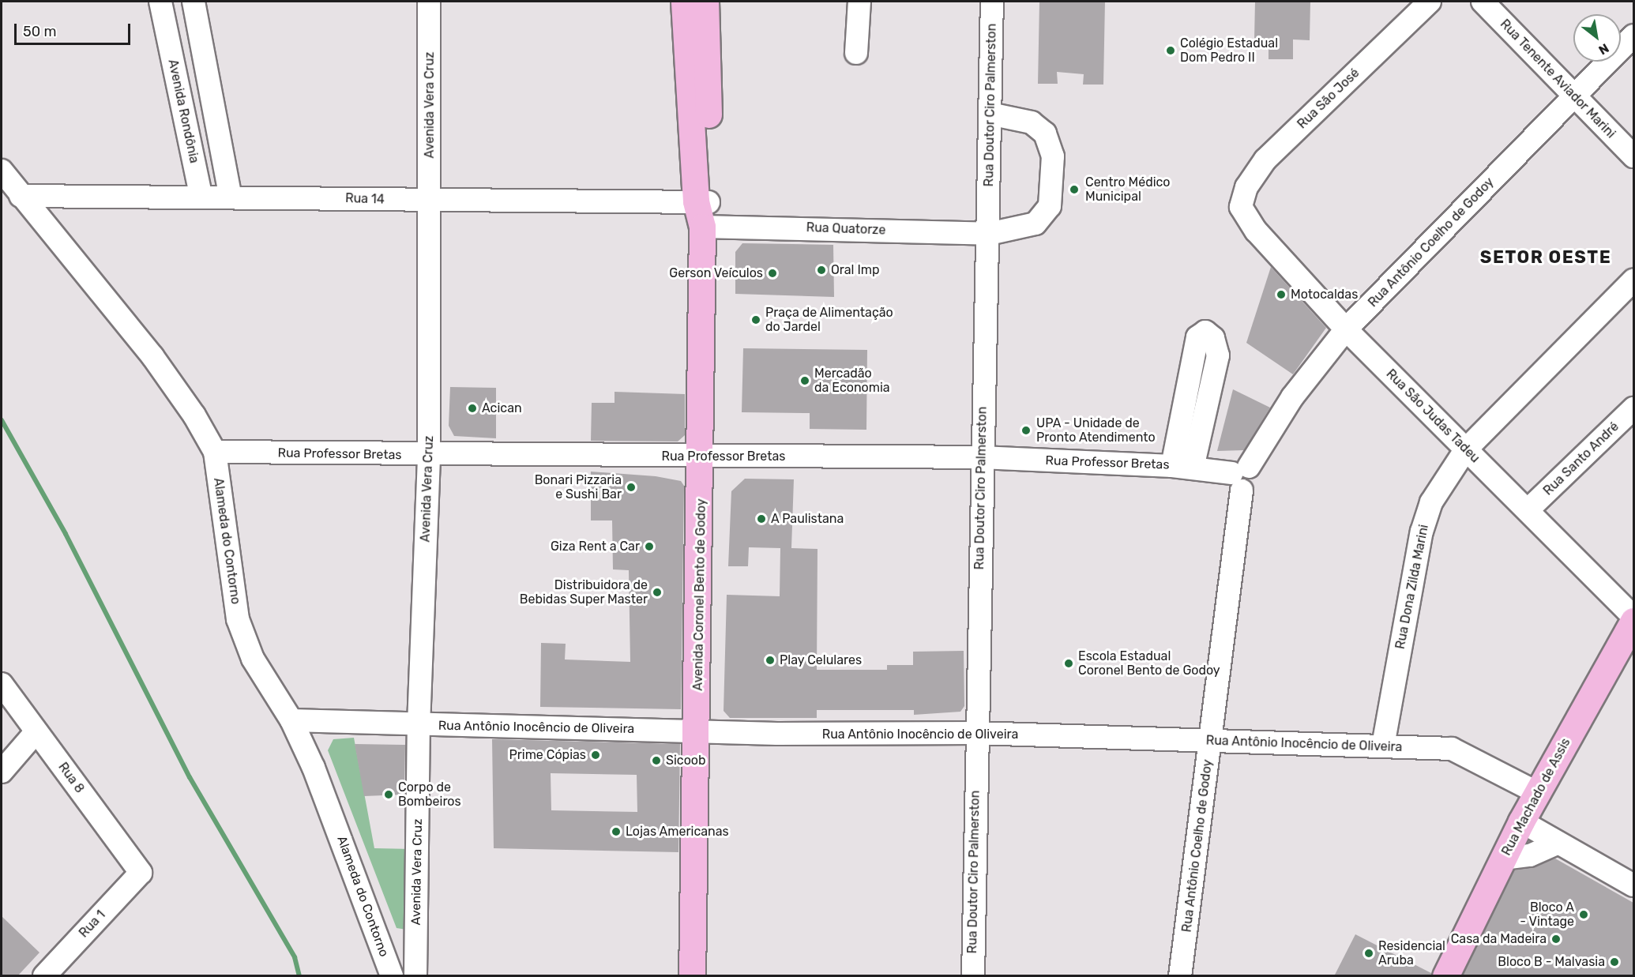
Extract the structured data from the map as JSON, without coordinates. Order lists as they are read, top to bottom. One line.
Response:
{"streets":{"main road":["Avenida Coronel Bento de Godoy","Rua Machado de Assis"],"street":["Rua Tenente Aviador Marini","Rua São José","Avenida Vera Cruz","Rua Doutor Ciro Palmerston","Avenida Rondônia","Rua 14","Rua Quatorze","Rua Antônio Coelho de Godoy","Rua São Judas Tadeu","Rua Professor Bretas","Rua Santo André","Alameda do Contorno","Rua Dona Zilda Marini","Rua Antônio Inocêncio de Oliveira","Rua 8","Rua 1"]},"crossings":[["Rua Tenente Aviador Marini","Rua Antônio Coelho de Godoy"],["Rua São José","Rua São Judas Tadeu"],["Avenida Vera Cruz","Rua 14"],["Avenida Vera Cruz","Rua Professor Bretas"],["Avenida Vera Cruz","Rua Antônio Inocêncio de Oliveira"],["Rua Doutor Ciro Palmerston","Rua Quatorze"],["Rua Doutor Ciro Palmerston","Rua Professor Bretas"],["Rua Doutor Ciro Palmerston","Rua Antônio Inocêncio de Oliveira"],["Avenida Rondônia","Rua 14"],["Rua 14","Rua Quatorze"],["Rua 14","Alameda do Contorno"],["Rua 14","Avenida Coronel Bento de Godoy"],["Rua Quatorze","Avenida Coronel Bento de Godoy"],["Rua Antônio Coelho de Godoy","Rua São Judas Tadeu"],["Rua Antônio Coelho de Godoy","Rua Professor Bretas"],["Rua Antônio Coelho de Godoy","Rua Antônio Inocêncio de Oliveira"],["Rua São Judas Tadeu","Rua Santo André"],["Rua São Judas Tadeu","Rua Dona Zilda Marini"],["Rua Professor Bretas","Alameda do Contorno"],["Rua Professor Bretas","Avenida Coronel Bento de Godoy"],["Alameda do Contorno","Rua Antônio Inocêncio de Oliveira"],["Rua Dona Zilda Marini","Rua Antônio Inocêncio de Oliveira"],["Avenida Coronel Bento de Godoy","Rua Antônio Inocêncio de Oliveira"],["Rua Antônio Inocêncio de Oliveira","Rua Machado de Assis"],["Rua 8","Rua 1"]],"districts":["SETOR OESTE"],"places":["Colégio Estadual Dom Pedro II","Centro Médico Municipal","Oral Imp","Gerson Veículos","Motocaldas","Praça de Alimentação do Jardel","Mercadão da Economia","Acican","UPA - Unidade de Pronto Atendimento","Bonari Pizzaria e Sushi Bar","A Paulistana","Giza Rent a Car","Distribuidora de Bebidas Super Master","Play Celulares","Escola Estadual Coronel Bento de Godoy","Prime Cópias","Sicoob","Corpo de Bombeiros","Lojas Americanas","Bloco A - Vintage","Casa da Madeira","Residencial Aruba","Bloco B - Malvasia"],"scale_bar":"50 m","north":"bottom right"}
